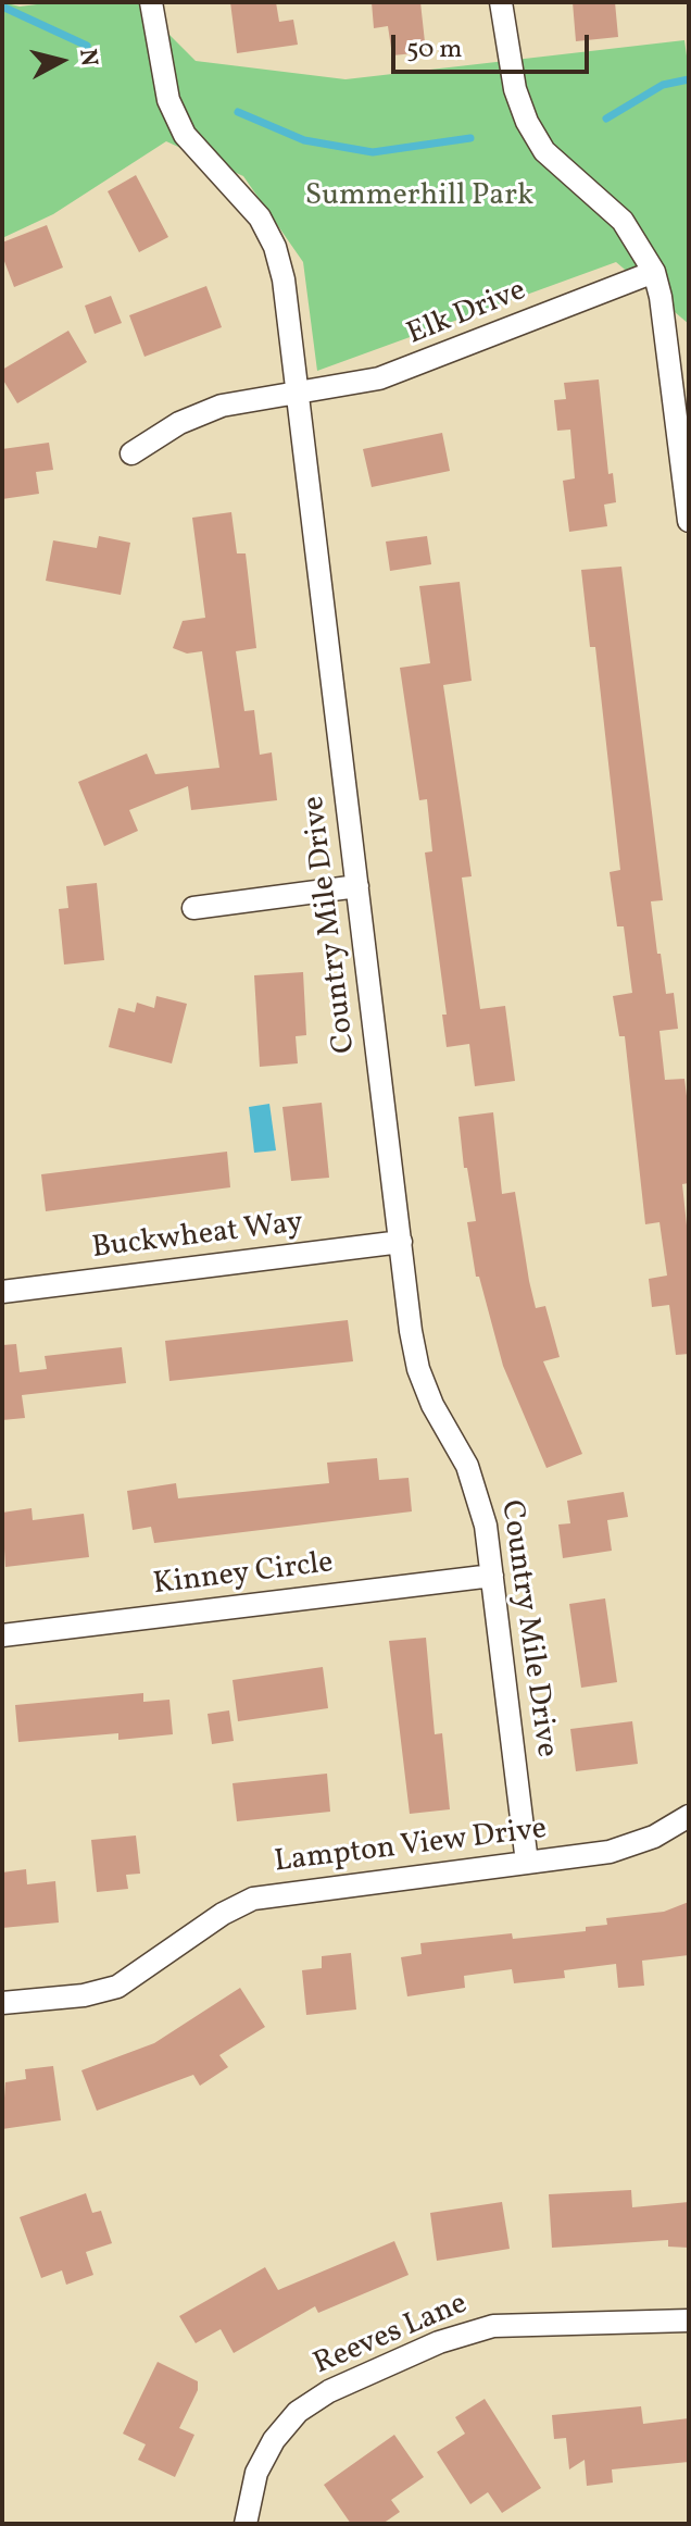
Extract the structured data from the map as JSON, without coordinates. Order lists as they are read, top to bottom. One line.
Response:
{"streets":{"street":["Elk Drive","Country Mile Drive","Buckwheat Way","Kinney Circle","Lampton View Drive","Reeves Lane"]},"crossings":[["Elk Drive","Country Mile Drive"],["Country Mile Drive","Buckwheat Way"],["Country Mile Drive","Kinney Circle"],["Country Mile Drive","Lampton View Drive"]],"parks":["Summerhill Park"],"scale_bar":"50 m","north":"right"}
